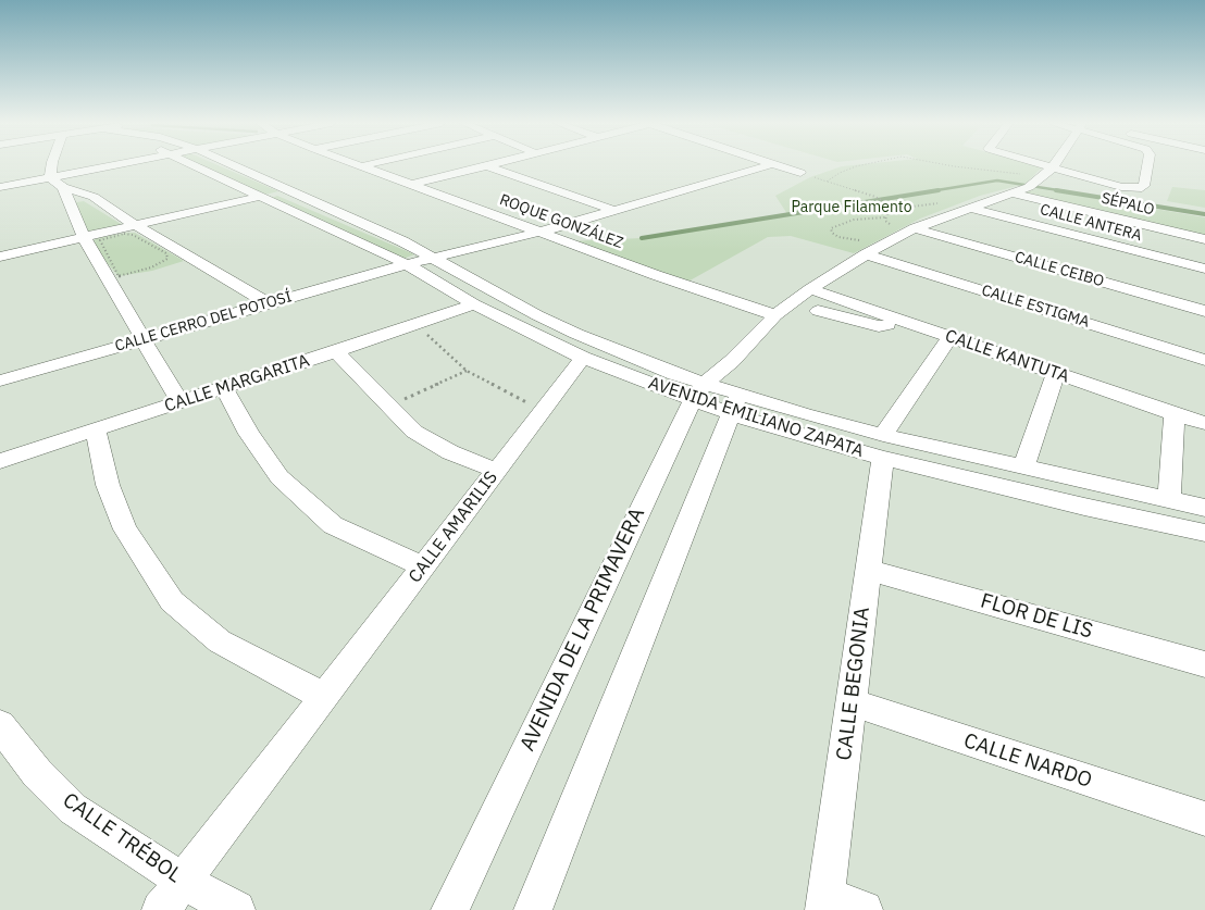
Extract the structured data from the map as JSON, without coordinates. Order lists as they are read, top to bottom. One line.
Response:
{"streets":{"street":["SÉPALO","ROQUE GONZÁLEZ","CALLE ANTERA","CALLE CEIBO","CALLE ESTIGMA","CALLE CERRO DEL POTOSÍ","CALLE KANTUTA","CALLE MARGARITA","AVENIDA EMILIANO ZAPATA","CALLE AMARILIS","FLOR DE LIS","AVENIDA DE LA PRIMAVERA","CALLE BEGONIA","CALLE NARDO","CALLE TRÉBOL"]},"crossings":[["SÉPALO","AVENIDA DE LA PRIMAVERA"],["ROQUE GONZÁLEZ","CALLE CERRO DEL POTOSÍ"],["ROQUE GONZÁLEZ","AVENIDA DE LA PRIMAVERA"],["CALLE ANTERA","AVENIDA DE LA PRIMAVERA"],["CALLE CEIBO","AVENIDA DE LA PRIMAVERA"],["CALLE ESTIGMA","AVENIDA DE LA PRIMAVERA"],["CALLE CERRO DEL POTOSÍ","AVENIDA EMILIANO ZAPATA"],["CALLE KANTUTA","AVENIDA DE LA PRIMAVERA"],["CALLE KANTUTA","CALLE BEGONIA"],["CALLE MARGARITA","AVENIDA EMILIANO ZAPATA"],["AVENIDA EMILIANO ZAPATA","CALLE AMARILIS"],["AVENIDA EMILIANO ZAPATA","AVENIDA DE LA PRIMAVERA"],["AVENIDA EMILIANO ZAPATA","CALLE BEGONIA"],["CALLE AMARILIS","CALLE TRÉBOL"],["FLOR DE LIS","CALLE BEGONIA"],["CALLE BEGONIA","CALLE NARDO"]],"parks":["Parque Filamento"]}
